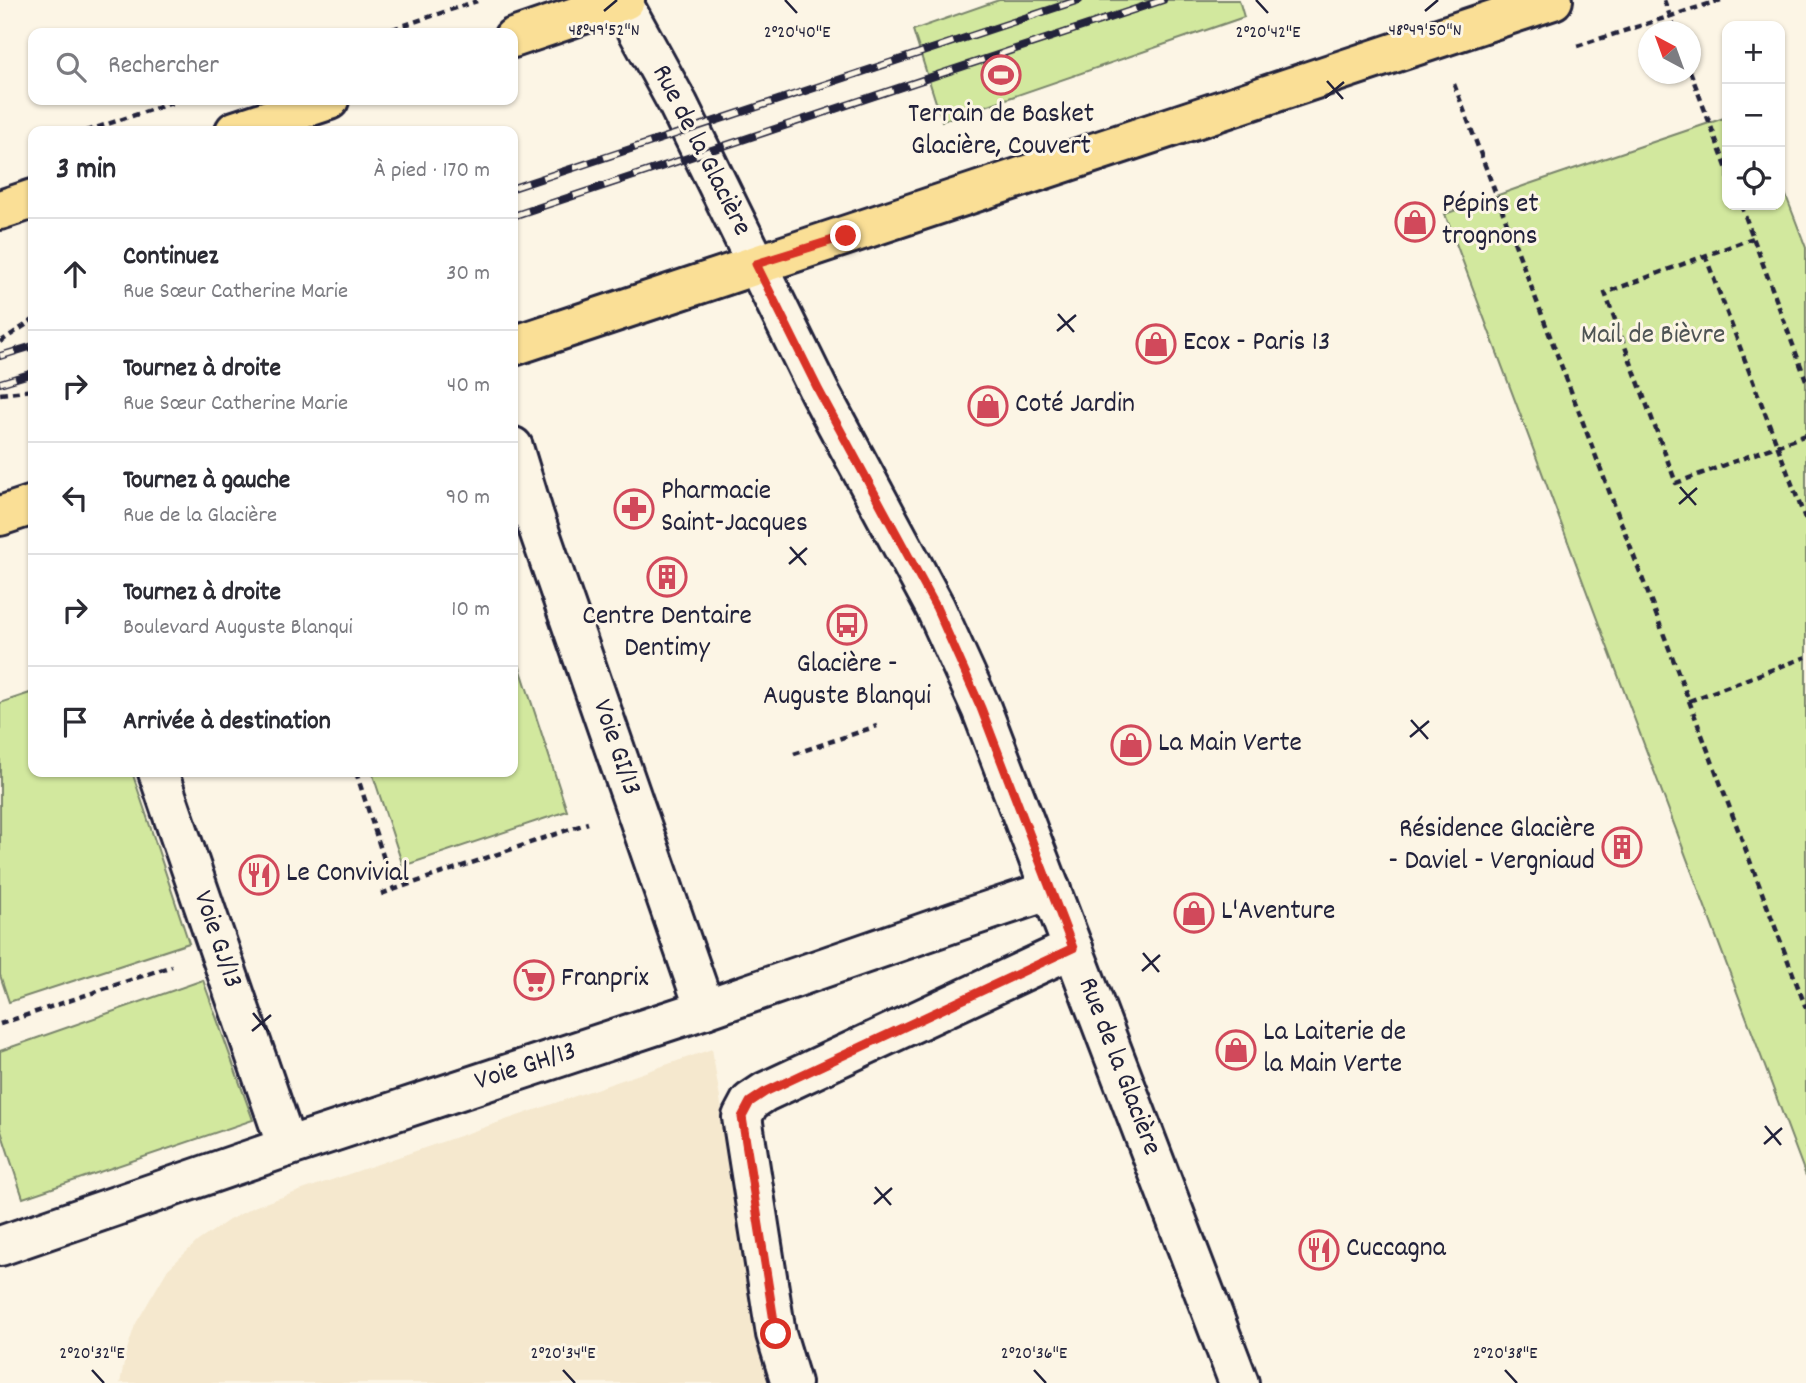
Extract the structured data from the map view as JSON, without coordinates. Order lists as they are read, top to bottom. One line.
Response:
{"streets":{"street":["Rue de la Glacière","Voie GI/13","Voie GJ/13","Voie GH/13"]},"crossings":[["Rue de la Glacière","Voie GH/13"],["Voie GI/13","Voie GH/13"],["Voie GJ/13","Voie GH/13"]],"parks":["Mail de Bièvre"],"places":{"sports":["Terrain de Basket Glacière, Couvert"],"shop":["Pépins et trognons","Ecox - Paris 13","Coté Jardin","La Main Verte","L'Aventure","La Laiterie de la Main Verte"],"pharmacy":["Pharmacie Saint-Jacques"],"building":["Centre Dentaire Dentimy","Résidence Glacière - Daviel - Vergniaud"],"bus stop":["Glacière - Auguste Blanqui"],"restaurant":["Le Convivial","Cuccagna"],"supermarket":["Franprix"]},"north":"top left","page":{"map_buttons":["+","−"],"search":"Rechercher","heading":["3 min","À pied · 170 m"],"list":[["Continuez","Rue Sœur Catherine Marie","30 m"],["Tournez à droite","Rue Sœur Catherine Marie","40 m"],["Tournez à gauche","Rue de la Glacière","90 m"],["Tournez à droite","Boulevard Auguste Blanqui","10 m"],"Arrivée à destination"]},"coordinates":["48°49'50\"N","48°49'52\"N","2°20'40\"E","2°20'42\"E","2°20'32\"E","2°20'34\"E","2°20'36\"E","2°20'38\"E"]}
